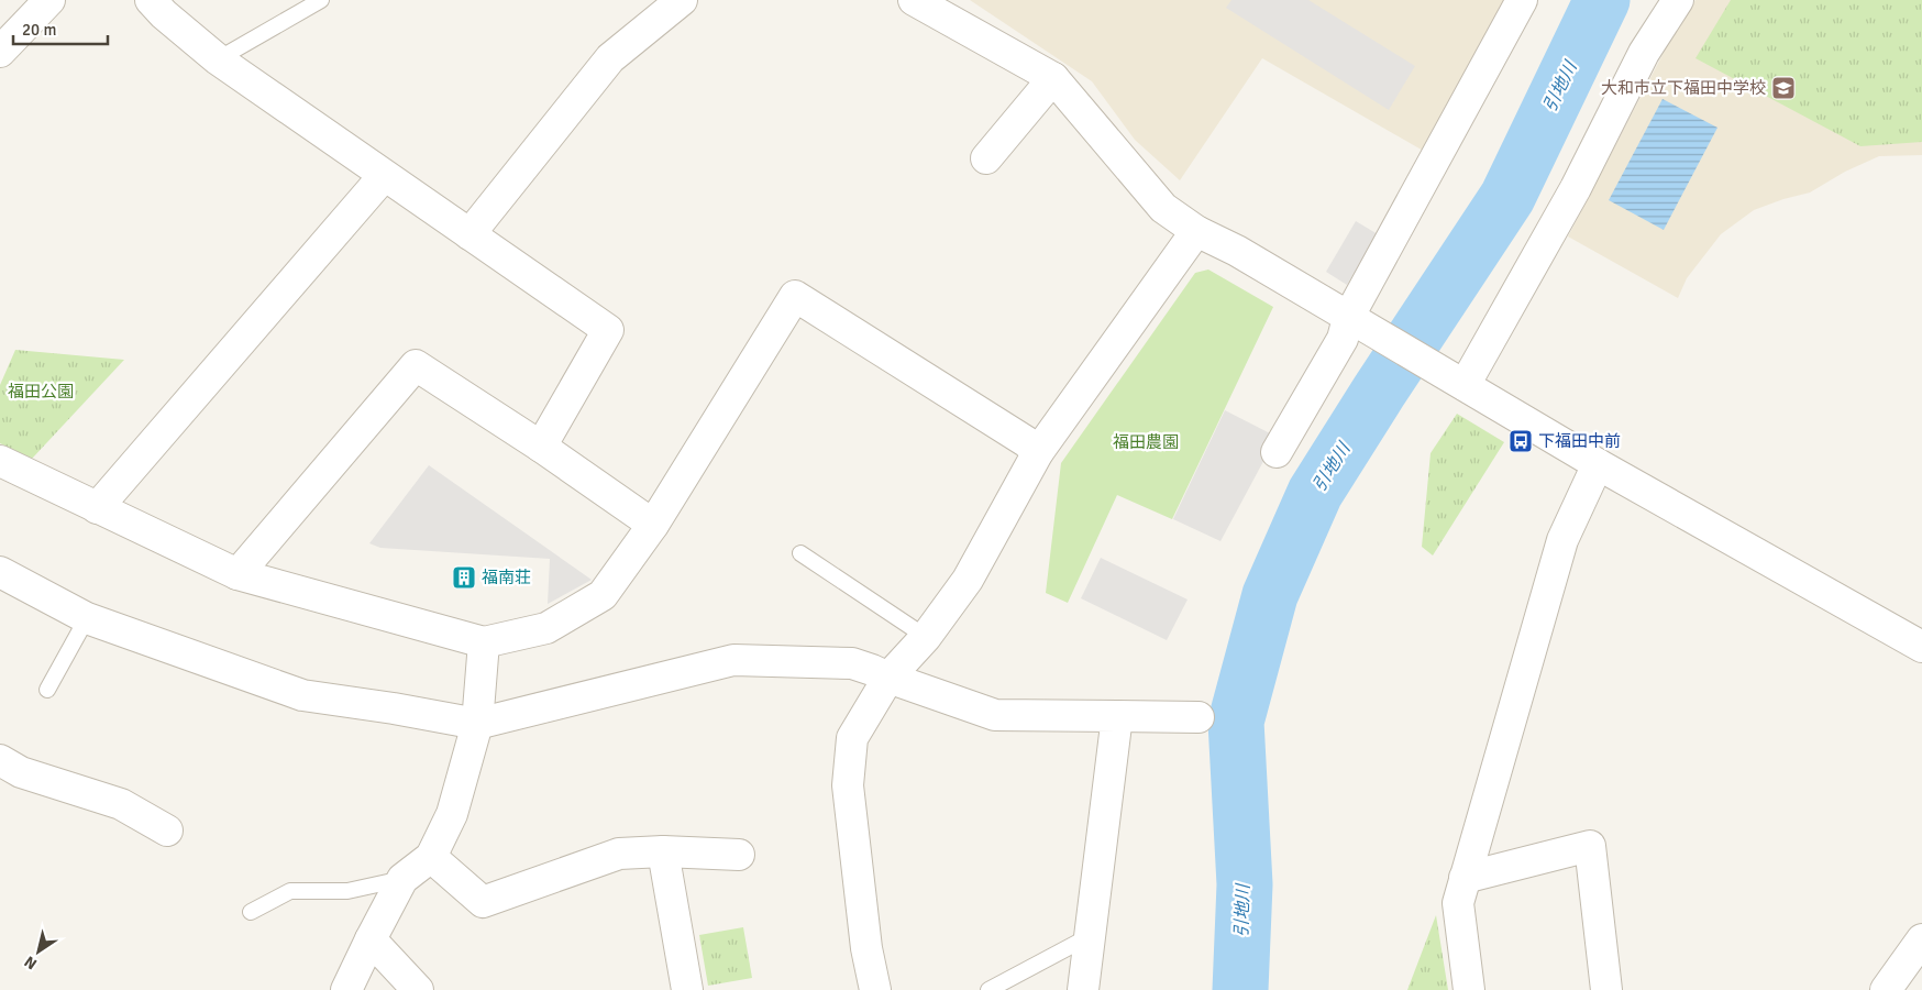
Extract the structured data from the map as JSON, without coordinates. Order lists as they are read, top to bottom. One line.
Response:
{"water":["引地川"],"parks":["福田公園","福田農園"],"places":{"school or university":["大和市立下福田中学校"],"bus stop":["下福田中前"],"building":["福南荘"]},"scale_bar":"20 m","north":"bottom left"}
